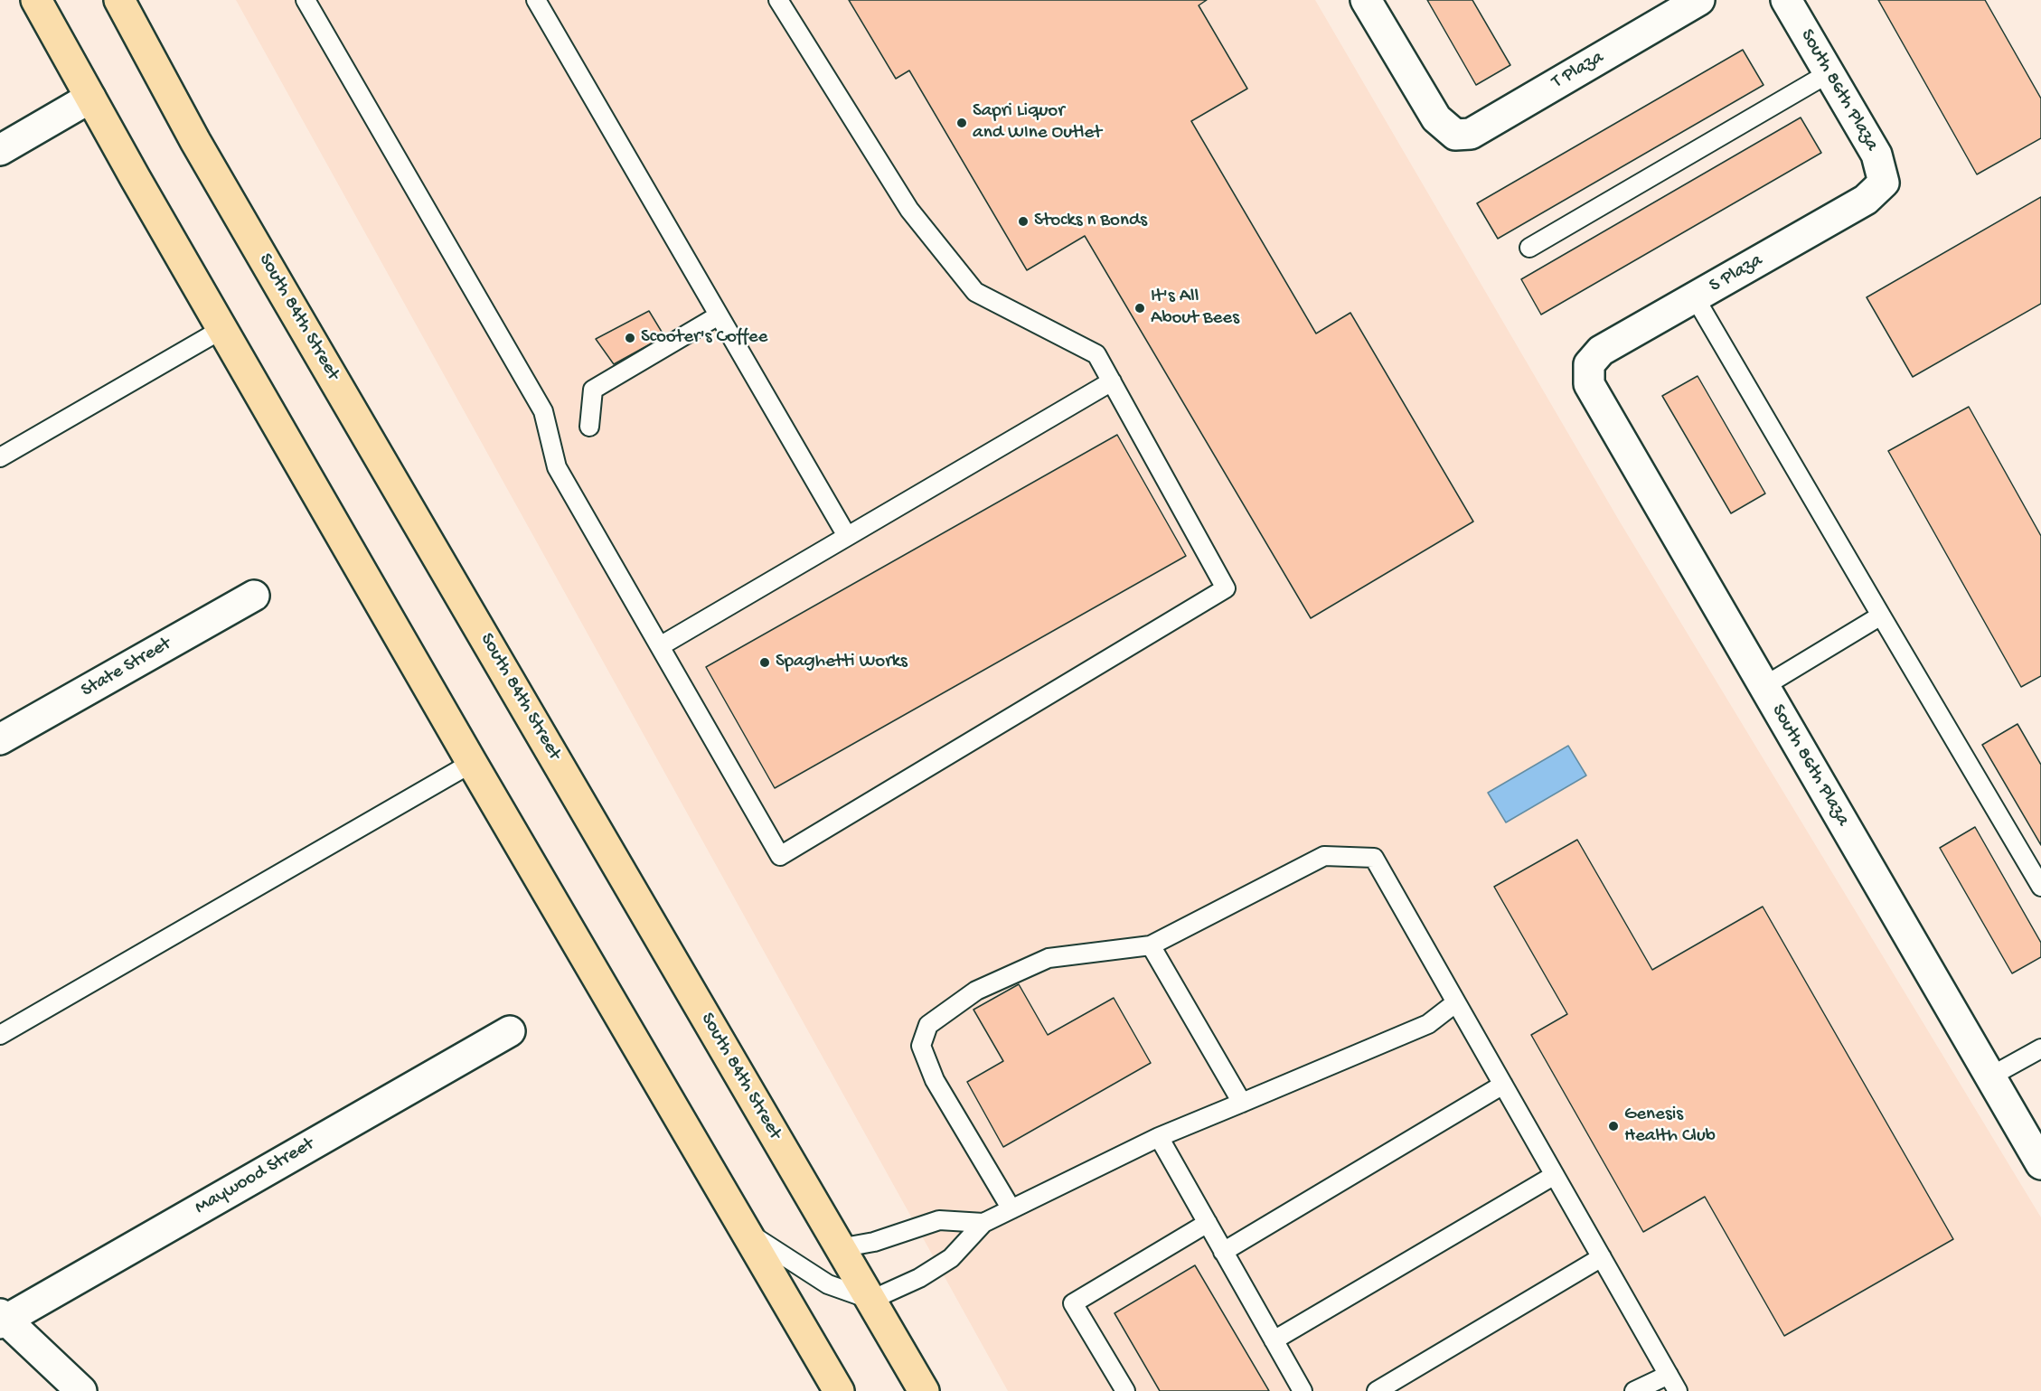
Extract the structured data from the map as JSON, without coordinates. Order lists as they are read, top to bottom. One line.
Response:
{"streets":{"main road":["South 84th Street"],"street":["T Plaza","South 86th Plaza","S Plaza","State Street","Maywood Street"]},"crossings":[["South 86th Plaza","S Plaza"]],"places":["Sapri Liquor and WIne Outlet","Stocks n Bonds","It's All About Bees","Scooter's Coffee","Spaghetti Works","Genesis Health Club"]}
